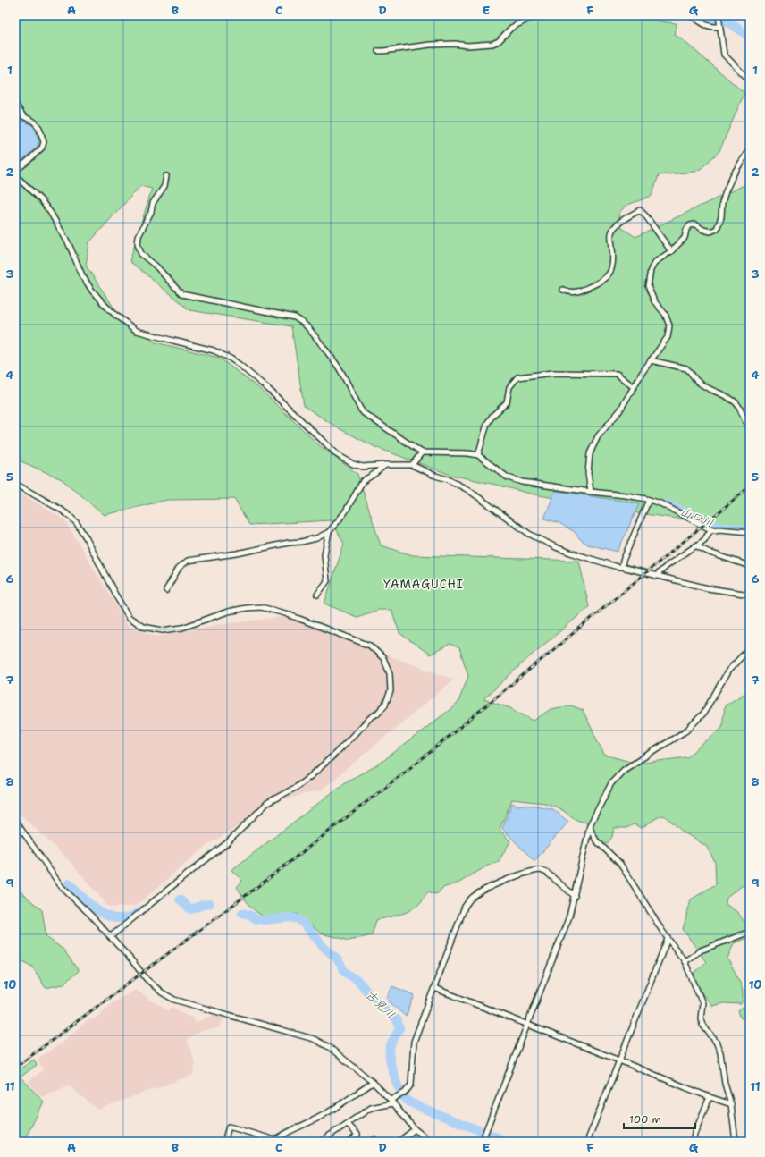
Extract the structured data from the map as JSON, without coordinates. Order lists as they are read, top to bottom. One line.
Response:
{"districts":["YAMAGUCHI"],"water":["山口川","古見川"],"scale_bar":"100 m","grid":{"columns":["A","B","C","D","E","F","G"],"rows":["1","2","3","4","5","6","7","8","9","10","11"]}}
